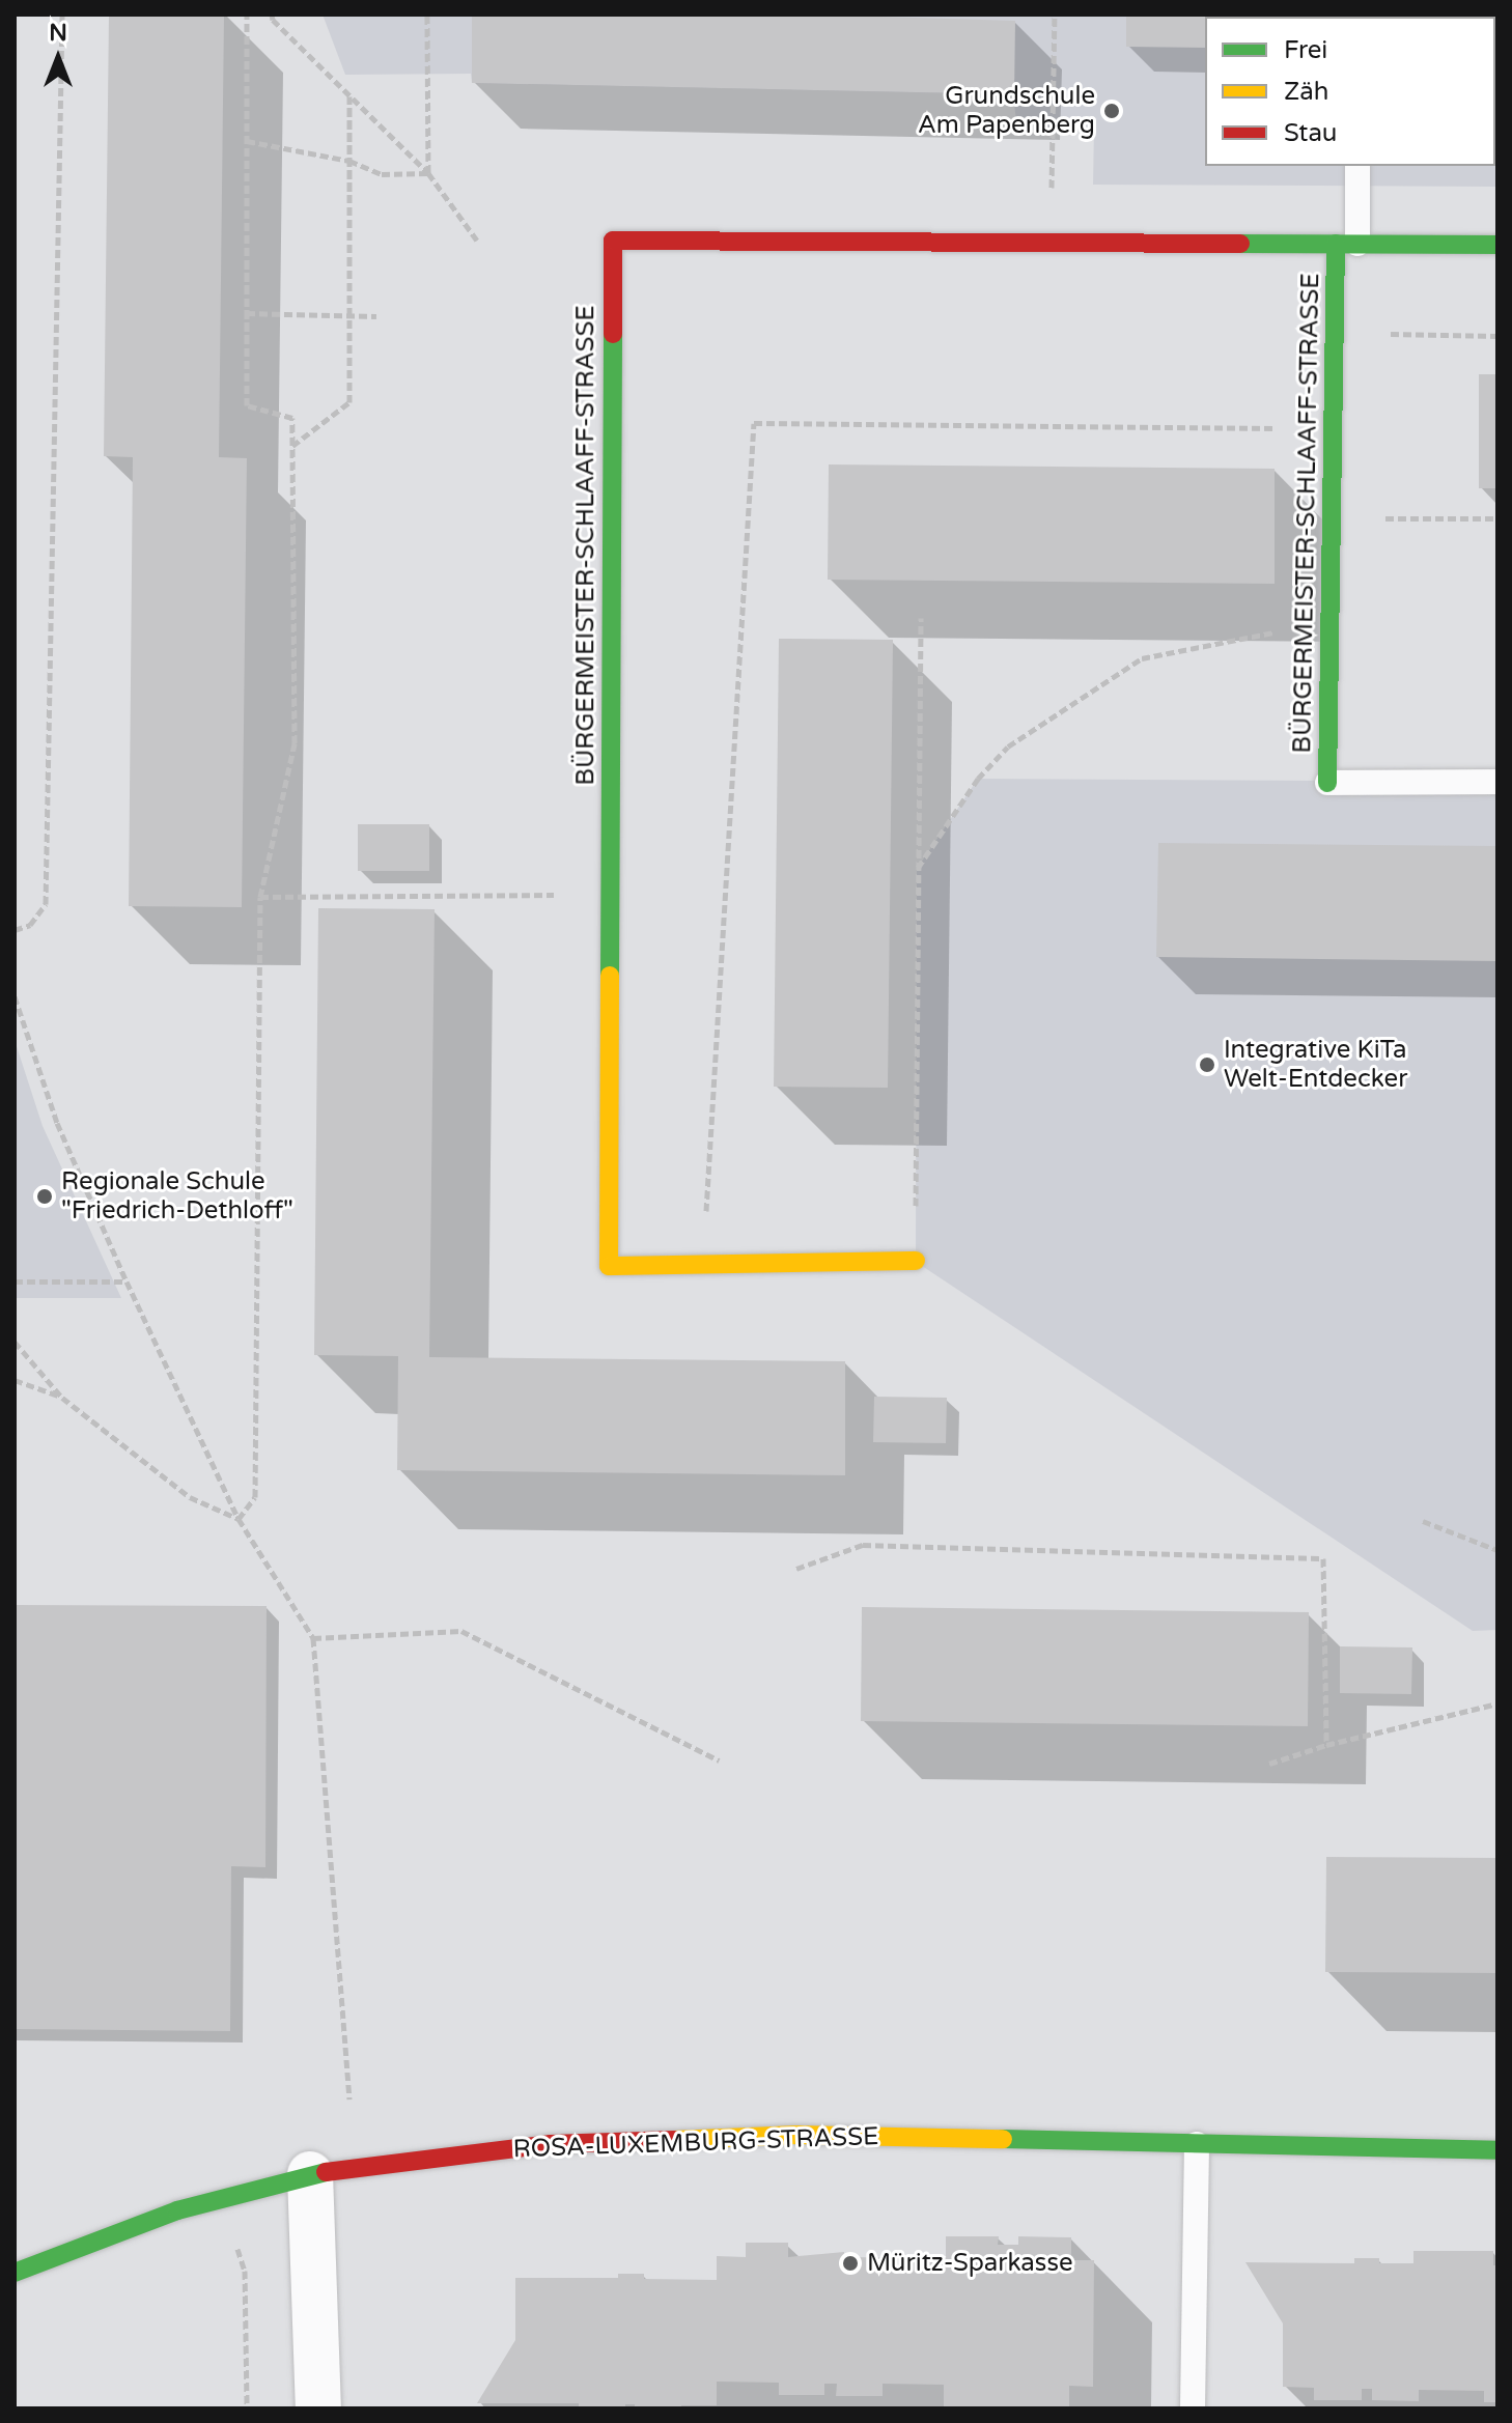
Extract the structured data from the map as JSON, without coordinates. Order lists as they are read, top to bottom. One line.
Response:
{"streets":{"street":["BÜRGERMEISTER-SCHLAAFF-STRASSE","ROSA-LUXEMBURG-STRASSE"]},"places":["Grundschule Am Papenberg","Integrative KiTa Welt-Entdecker","Regionale Schule \"Friedrich-Dethloff\"","Müritz-Sparkasse"],"legend":["Frei","Zäh","Stau"],"north":"top"}
